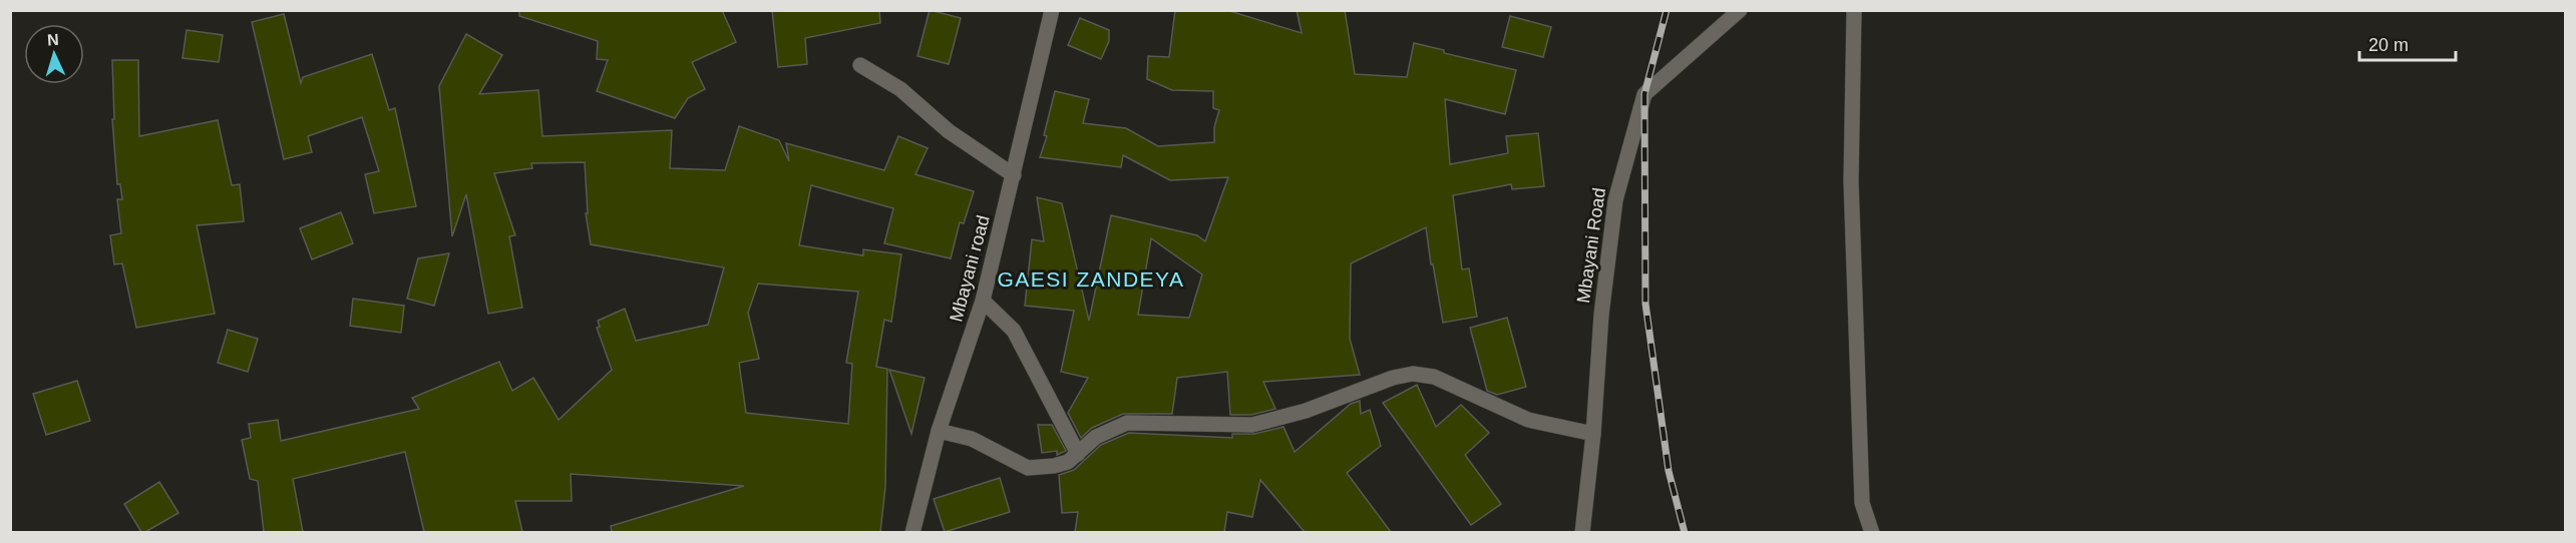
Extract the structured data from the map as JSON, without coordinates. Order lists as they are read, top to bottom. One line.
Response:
{"streets":{"street":["Mbayani Road","Mbayani road"]},"districts":["GAESI ZANDEYA"],"scale_bar":"20 m","north":"top"}
